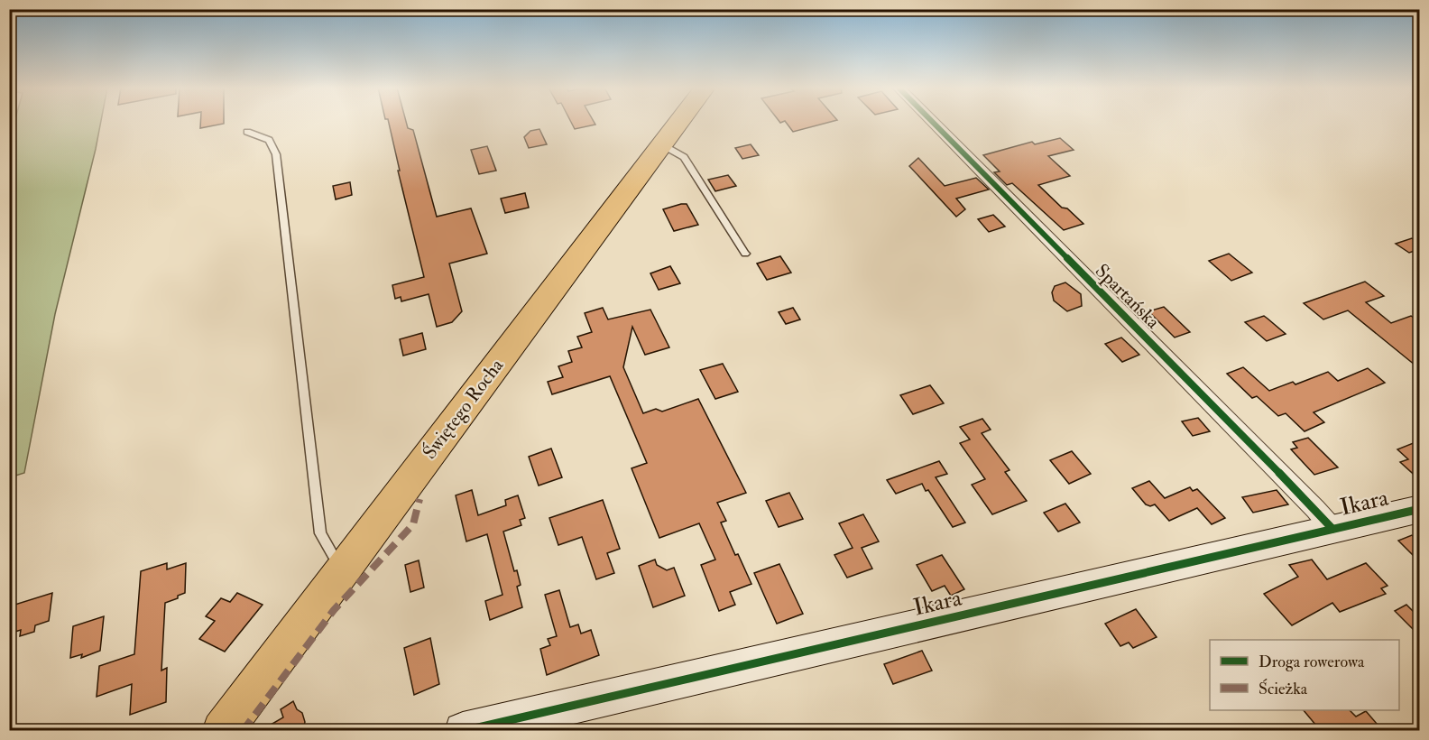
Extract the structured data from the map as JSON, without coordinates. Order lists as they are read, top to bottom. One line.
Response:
{"streets":{"main road":["Świętego Rocha"],"street":["Spartańska","Ikara"]},"crossings":[["Spartańska","Ikara"]],"legend":["Droga rowerowa","Ścieżka"]}
